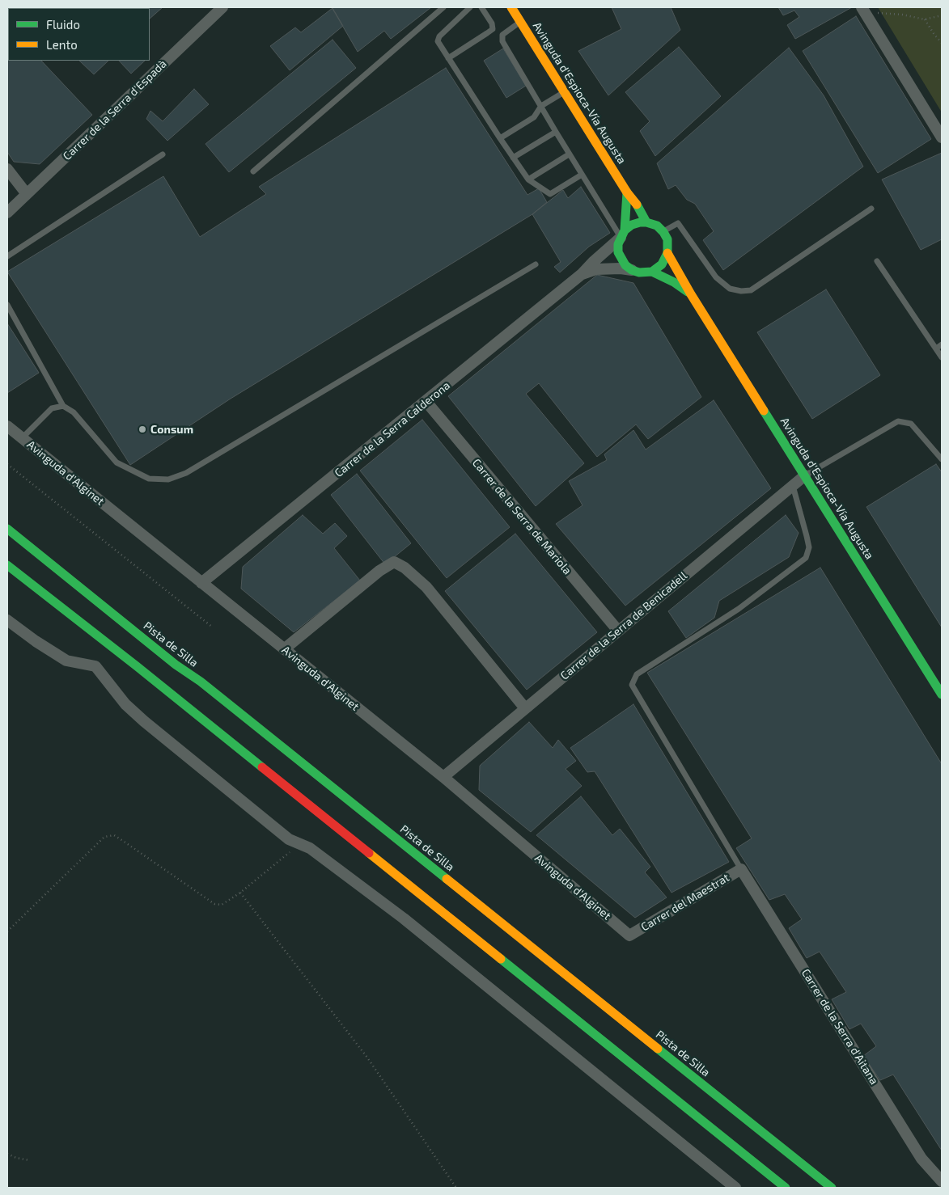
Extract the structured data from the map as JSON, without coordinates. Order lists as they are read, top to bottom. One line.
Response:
{"streets":{"main road":["Avinguda d'Espioca-Vía Augusta","Pista de Silla"],"street":["Carrer de la Serra d'Espadà","Carrer de la Serra Calderona","Avinguda d'Alginet","Carrer de la Serra de Mariola","Carrer de la Serra de Benicadell","Carrer del Maestrat","Carrer de la Serra d'Aitana"]},"crossings":[["Avinguda d'Espioca-Vía Augusta","Carrer de la Serra Calderona"],["Avinguda d'Espioca-Vía Augusta","Carrer de la Serra de Benicadell"],["Carrer de la Serra Calderona","Avinguda d'Alginet"],["Carrer de la Serra Calderona","Carrer de la Serra de Mariola"],["Avinguda d'Alginet","Carrer de la Serra de Benicadell"],["Avinguda d'Alginet","Carrer del Maestrat"],["Carrer de la Serra de Mariola","Carrer de la Serra de Benicadell"],["Carrer del Maestrat","Carrer de la Serra d'Aitana"]],"places":["Consum"],"legend":["Fluido","Lento"]}
